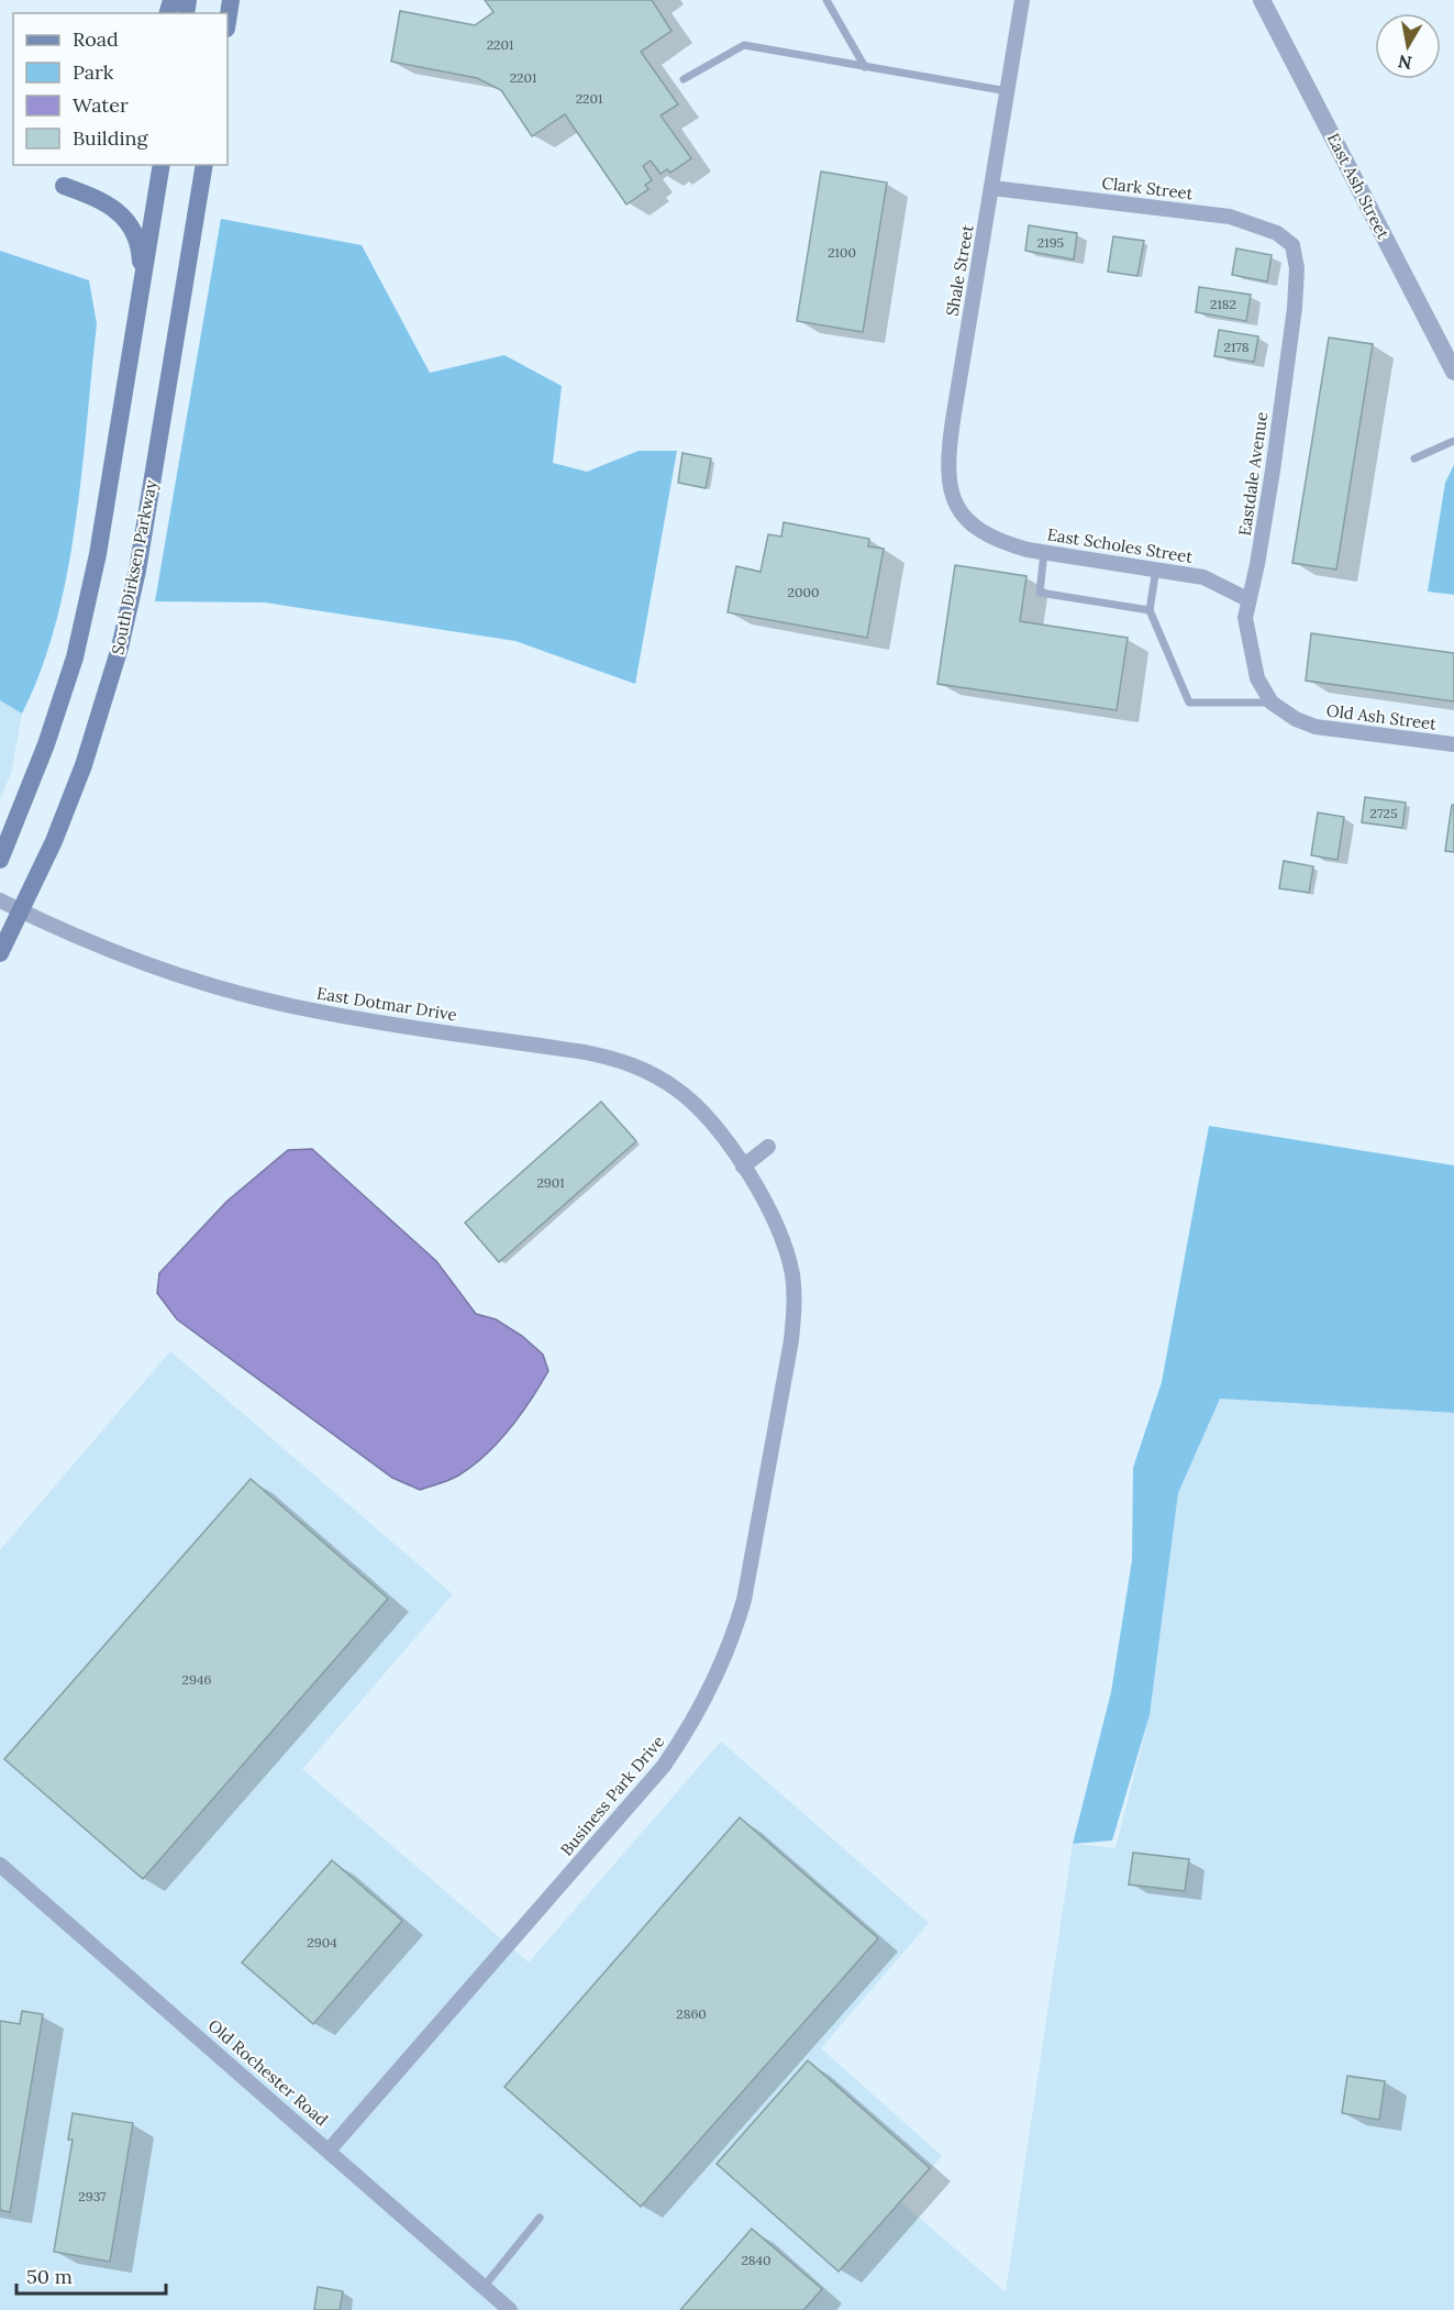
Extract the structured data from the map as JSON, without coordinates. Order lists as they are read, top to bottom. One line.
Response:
{"streets":{"main road":["South Dirksen Parkway"],"street":["East Ash Street","Clark Street","Shale Street","Eastdale Avenue","East Scholes Street","Old Ash Street","East Dotmar Drive","Business Park Drive","Old Rochester Road"]},"crossings":[["Clark Street","Shale Street"],["Clark Street","Eastdale Avenue"],["Shale Street","East Scholes Street"],["Eastdale Avenue","East Scholes Street"],["Eastdale Avenue","Old Ash Street"],["South Dirksen Parkway","East Dotmar Drive"],["East Dotmar Drive","Business Park Drive"],["Business Park Drive","Old Rochester Road"]],"house_numbers":["2201","2201","2201","2195","2100","2182","2178","2000","2725","2901","2946","2904","2860","2937","2840"],"legend":["Road","Park","Water","Building"],"scale_bar":"50 m","north":"bottom"}
